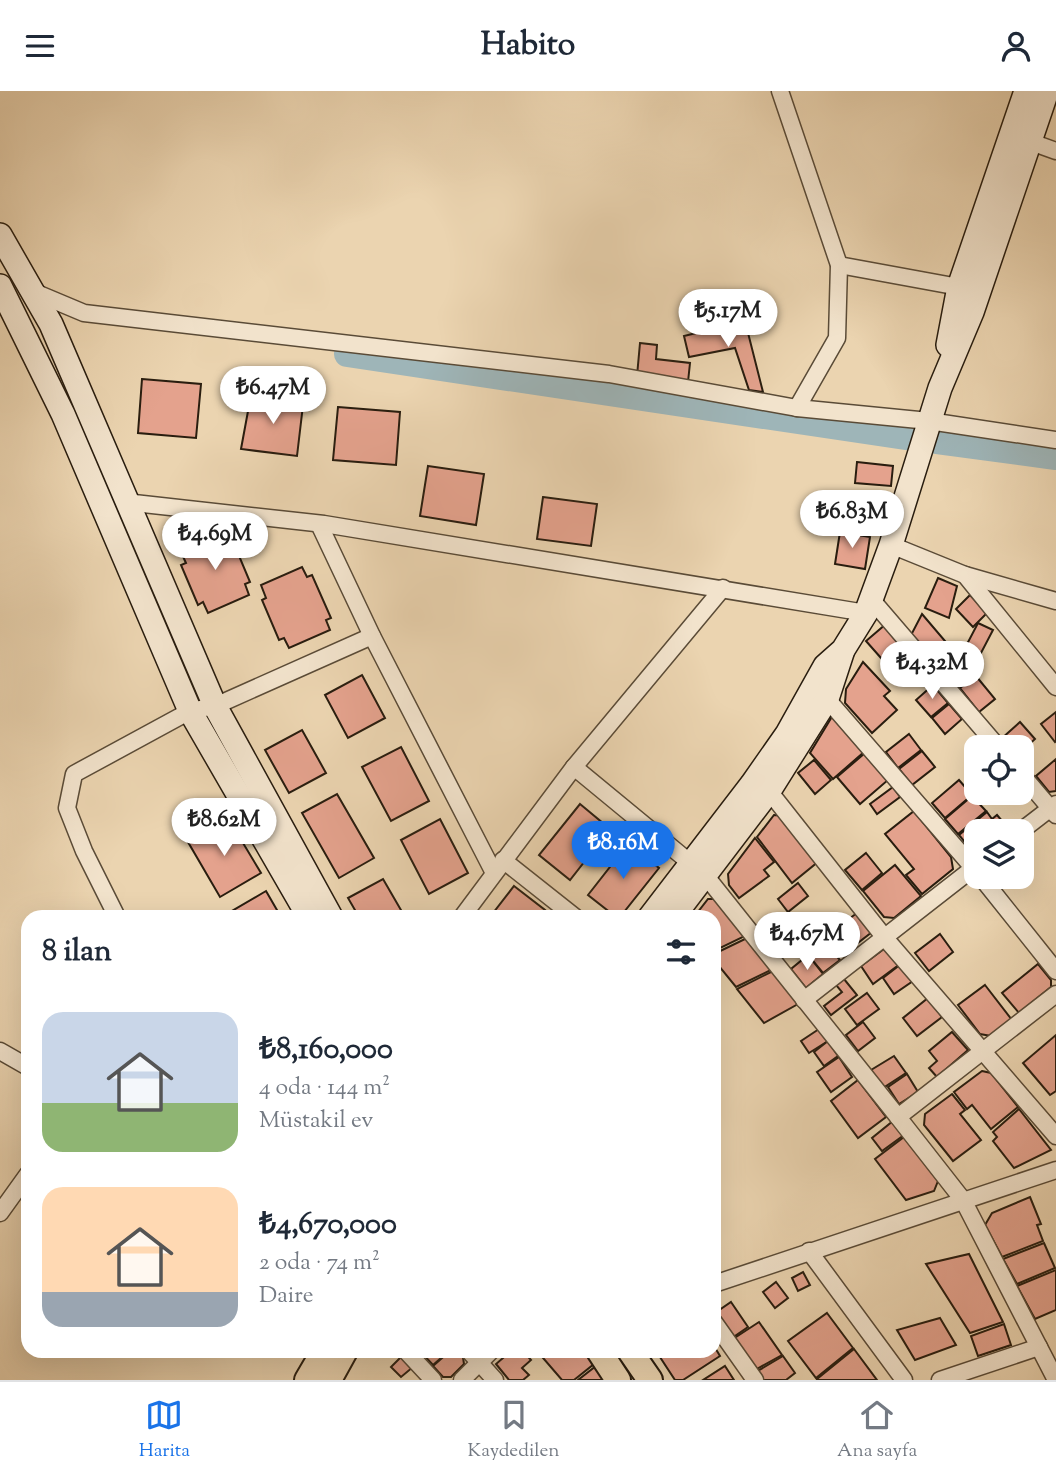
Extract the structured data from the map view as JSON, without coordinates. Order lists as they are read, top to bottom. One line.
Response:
{"page":{"header":"Habito","price":["₺5.17M","₺6.47M","₺6.83M","₺4.69M","₺4.32M","₺8.62M","₺8.16M","₺4.67M"],"heading":"8 ilan","list":[{"name":"₺8,160,000","note":"4 oda · 144 m² · Müstakil ev"},{"name":"₺4,670,000","note":"2 oda · 74 m² · Daire"}],"tabs":["Harita","Kaydedilen","Ana sayfa"]}}
